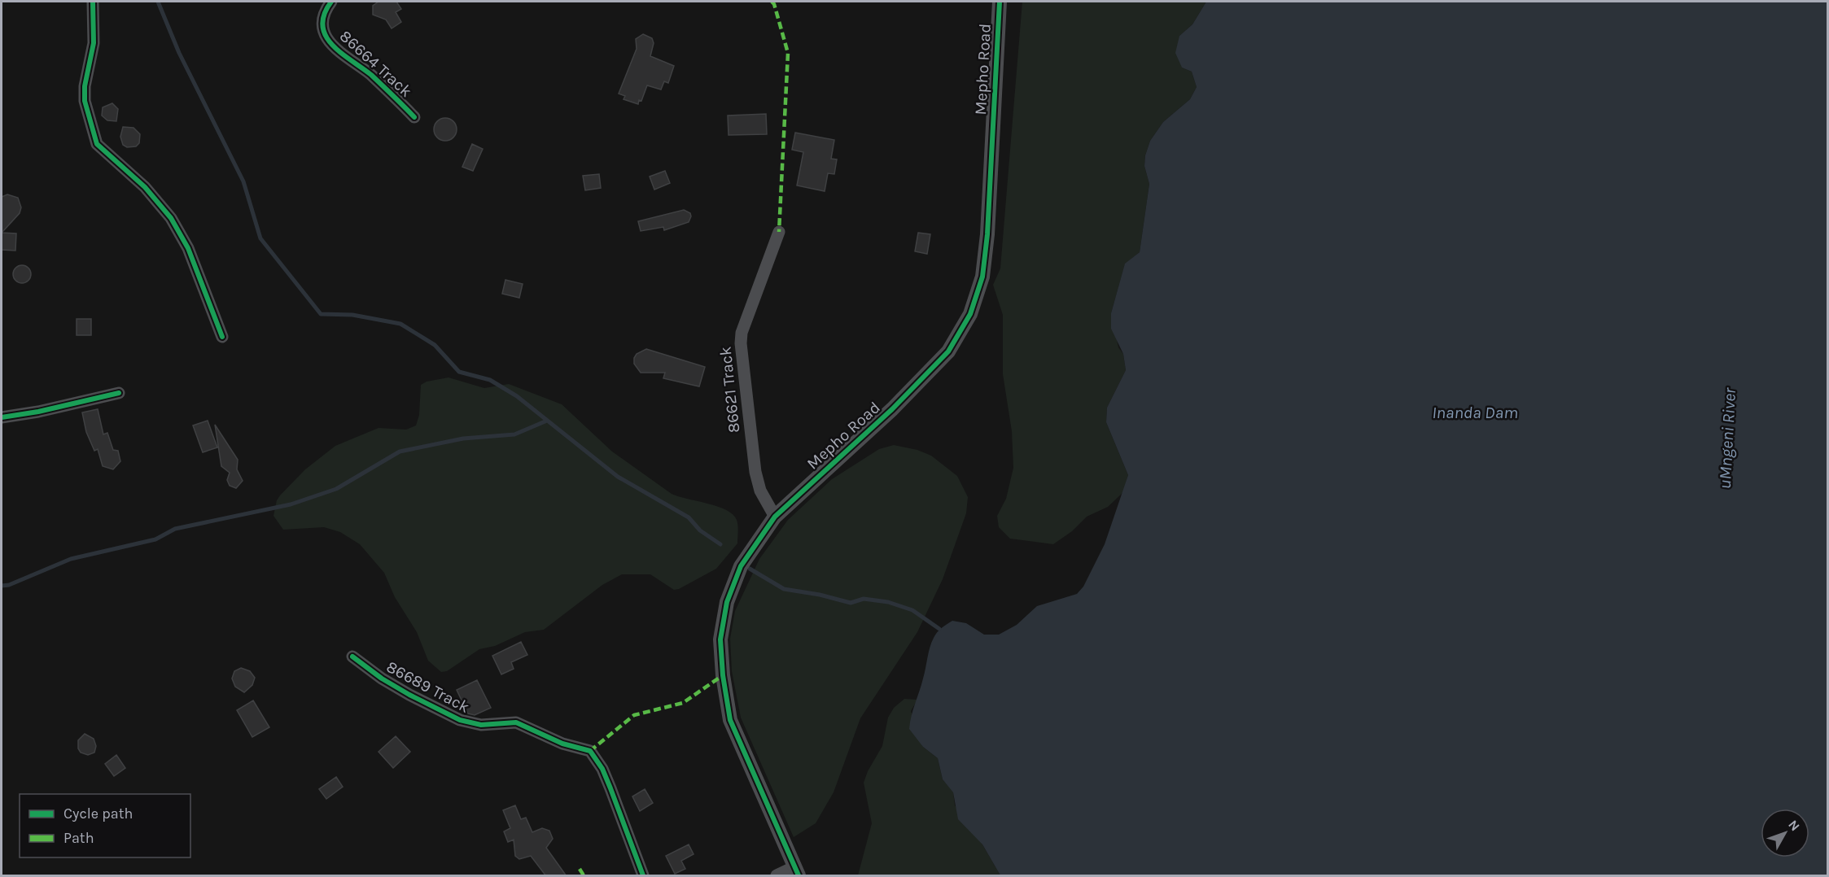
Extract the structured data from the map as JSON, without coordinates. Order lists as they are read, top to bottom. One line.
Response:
{"streets":{"street":["86664 Track","Mepho Road","86621 Track","86689 Track"]},"crossings":[["Mepho Road","86621 Track"]],"water":["Inanda Dam","uMngeni River"],"legend":["Cycle path","Path"],"north":"top right"}
